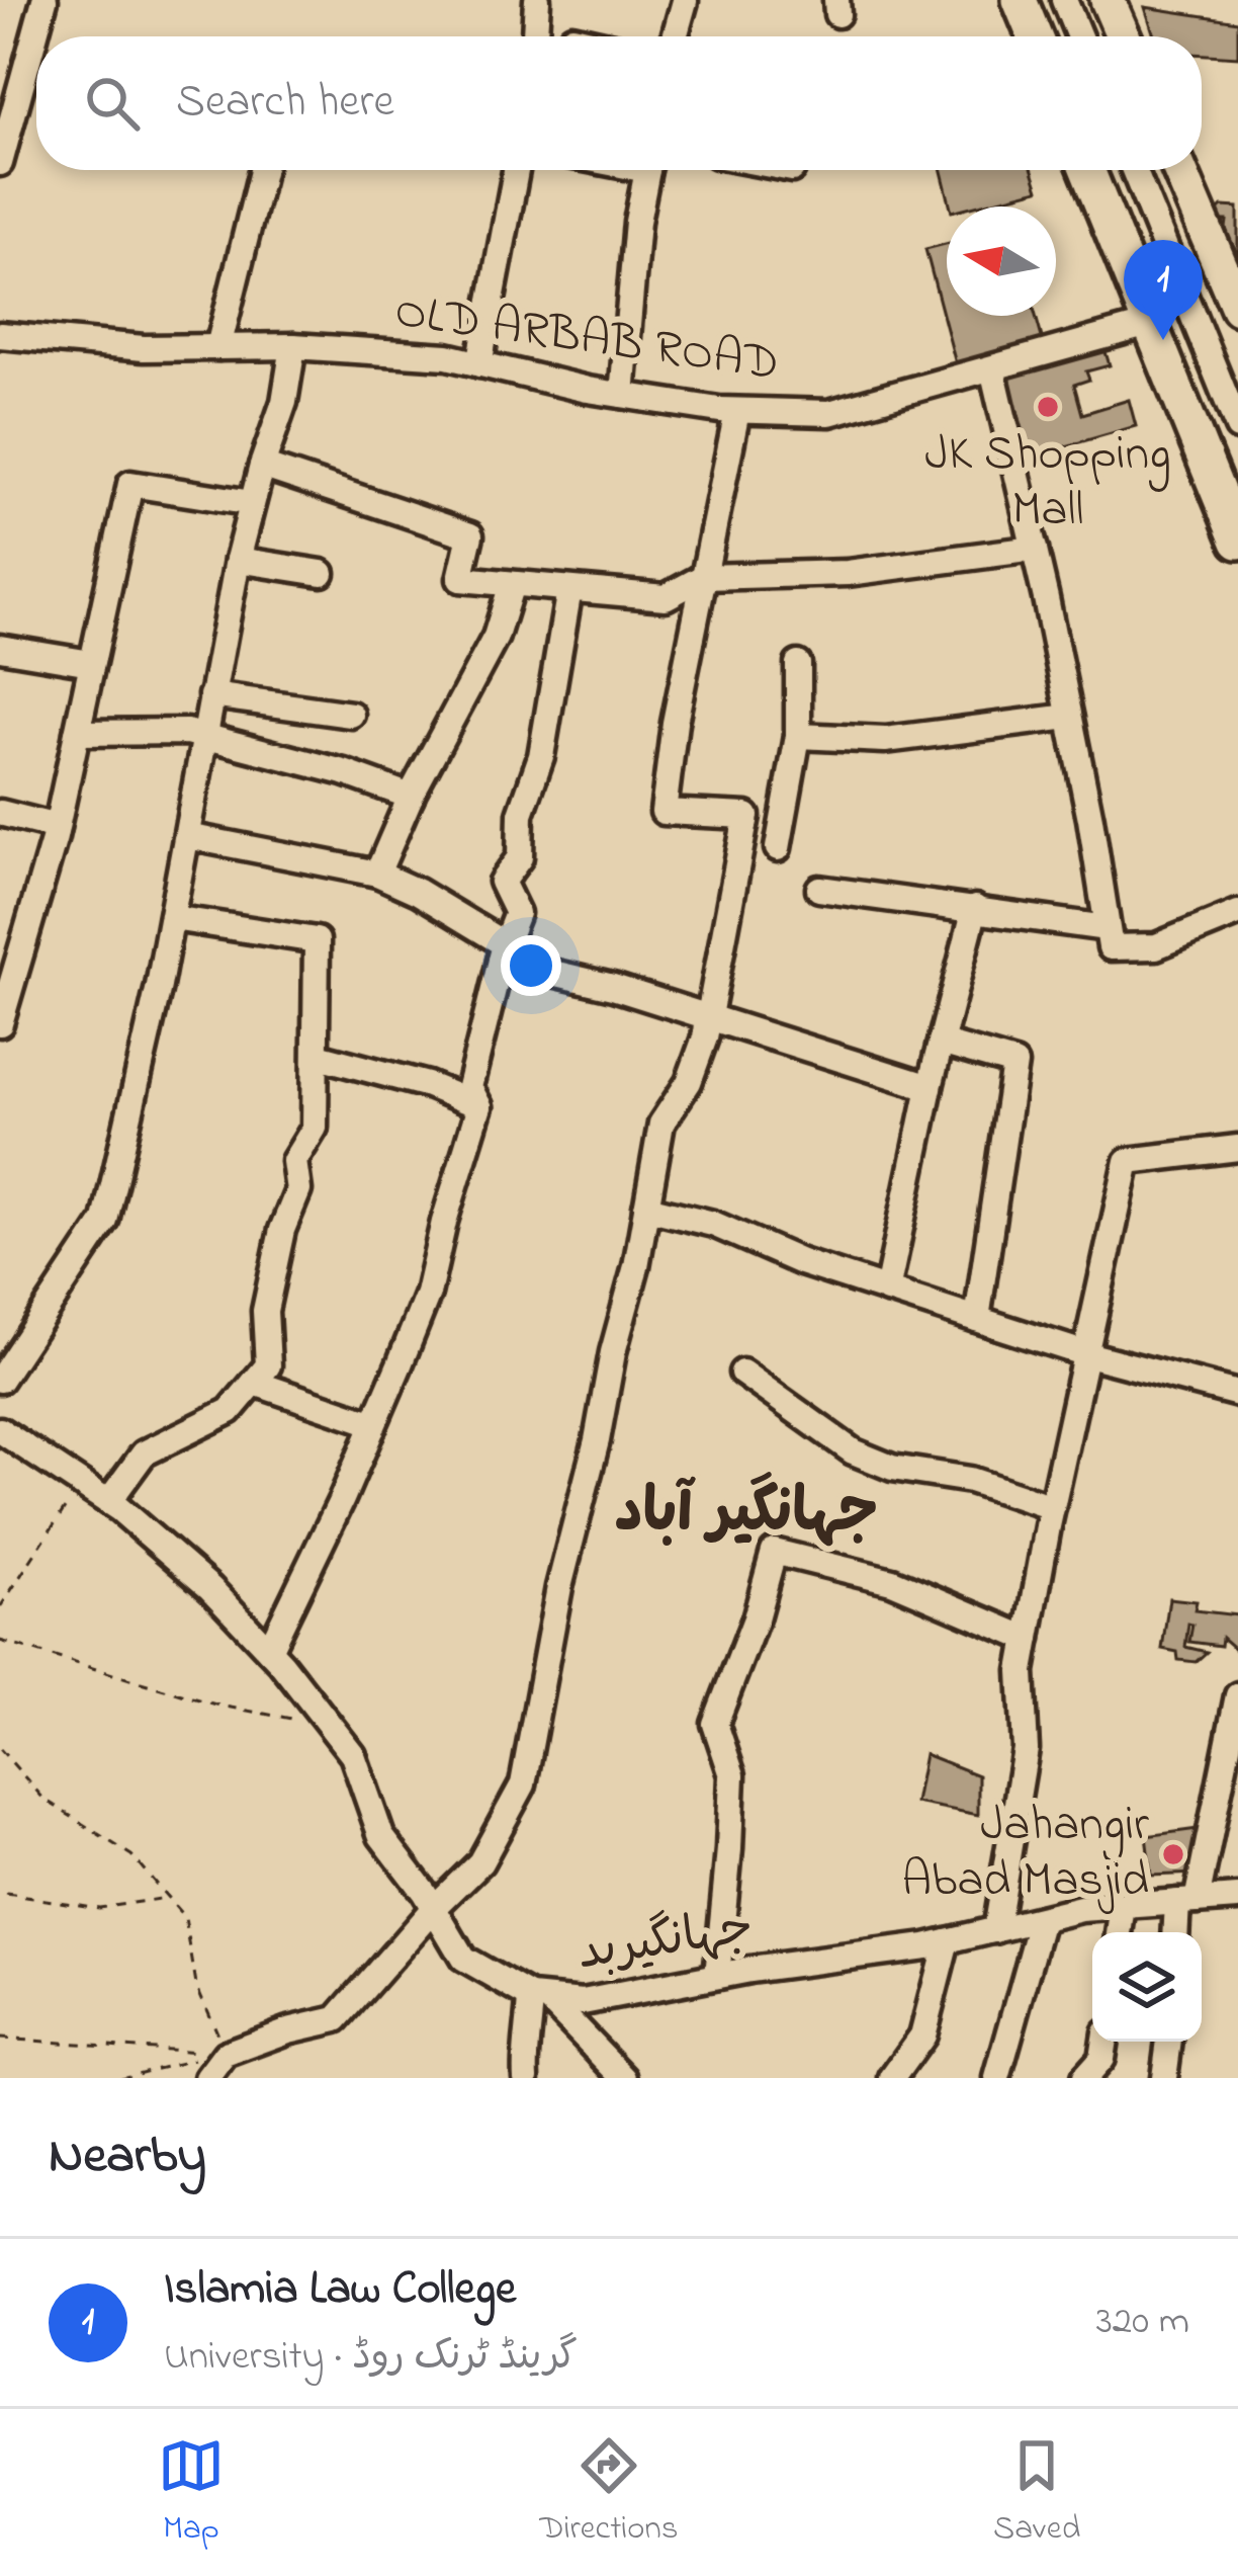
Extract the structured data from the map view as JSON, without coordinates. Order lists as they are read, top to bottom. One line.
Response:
{"streets":{"street":["OLD ARBAB ROAD","جہانگیربد"]},"districts":["جہانگیر آباد"],"places":["JK Shopping Mall","Jahangir Abad Masjid"],"north":"left","page":{"search":"Search here","pins":"1","heading":"Nearby","list":[{"mark":"1","name":"Islamia Law College","note":"University · گرینڈ ٹرنک روڈ","value":"320 m"}],"nav":["Map","Directions","Saved"]}}
